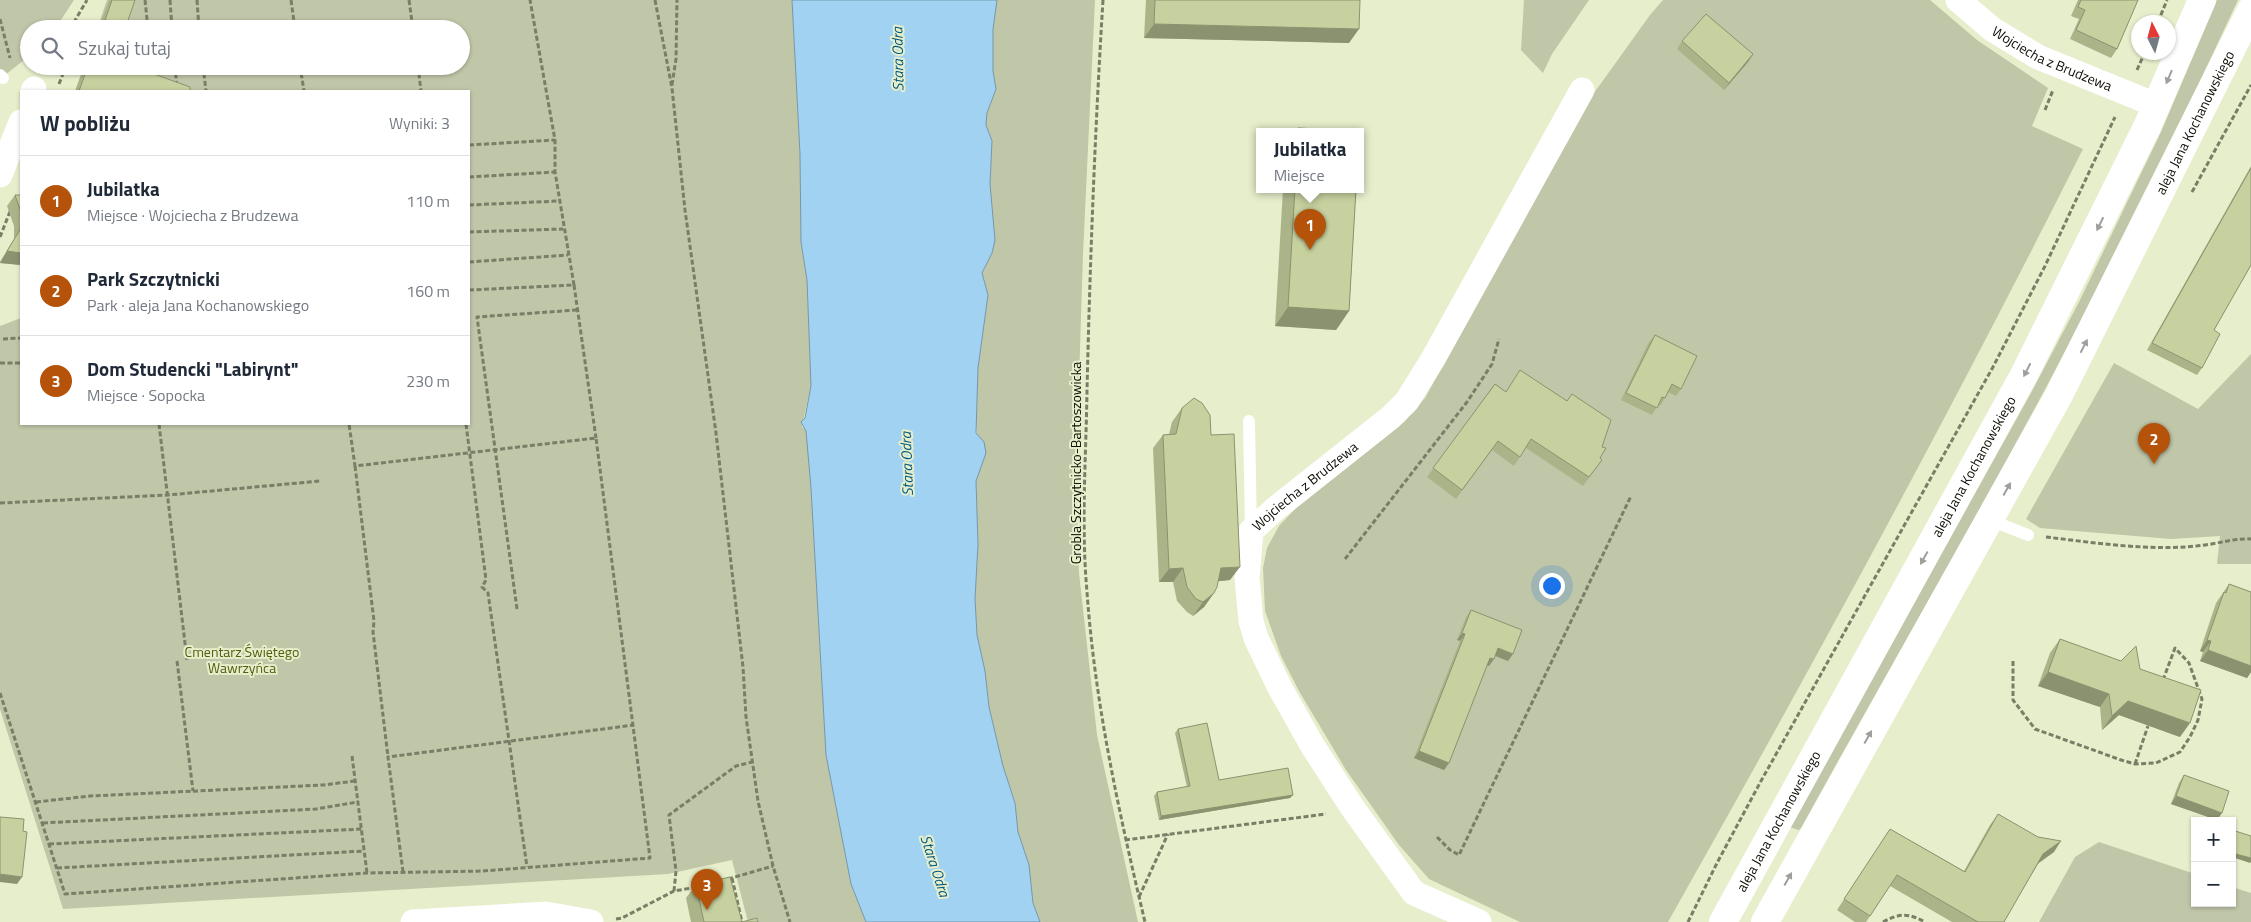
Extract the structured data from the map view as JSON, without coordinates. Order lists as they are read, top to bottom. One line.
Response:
{"streets":{"main road":["aleja Jana Kochanowskiego"],"street":["Wojciecha z Brudzewa"],"path":["Grobla Szczytnicko-Bartoszowicka"]},"crossings":[["Wojciecha z Brudzewa","aleja Jana Kochanowskiego"]],"water":["Stara Odra"],"parks":["Cmentarz Świętego Wawrzyńca"],"north":"top","page":{"search":"Szukaj tutaj","heading":["W pobliżu","Wyniki: 3"],"popup":["Jubilatka","Miejsce"],"list":[{"mark":"1","name":"Jubilatka","note":"Miejsce · Wojciecha z Brudzewa","value":"110 m"},{"mark":"2","name":"Park Szczytnicki","note":"Park · aleja Jana Kochanowskiego","value":"160 m"},{"mark":"3","name":"Dom Studencki \"Labirynt\"","note":"Miejsce · Sopocka","value":"230 m"}],"pins":["1","2","3"],"map_buttons":["+","−"]}}
